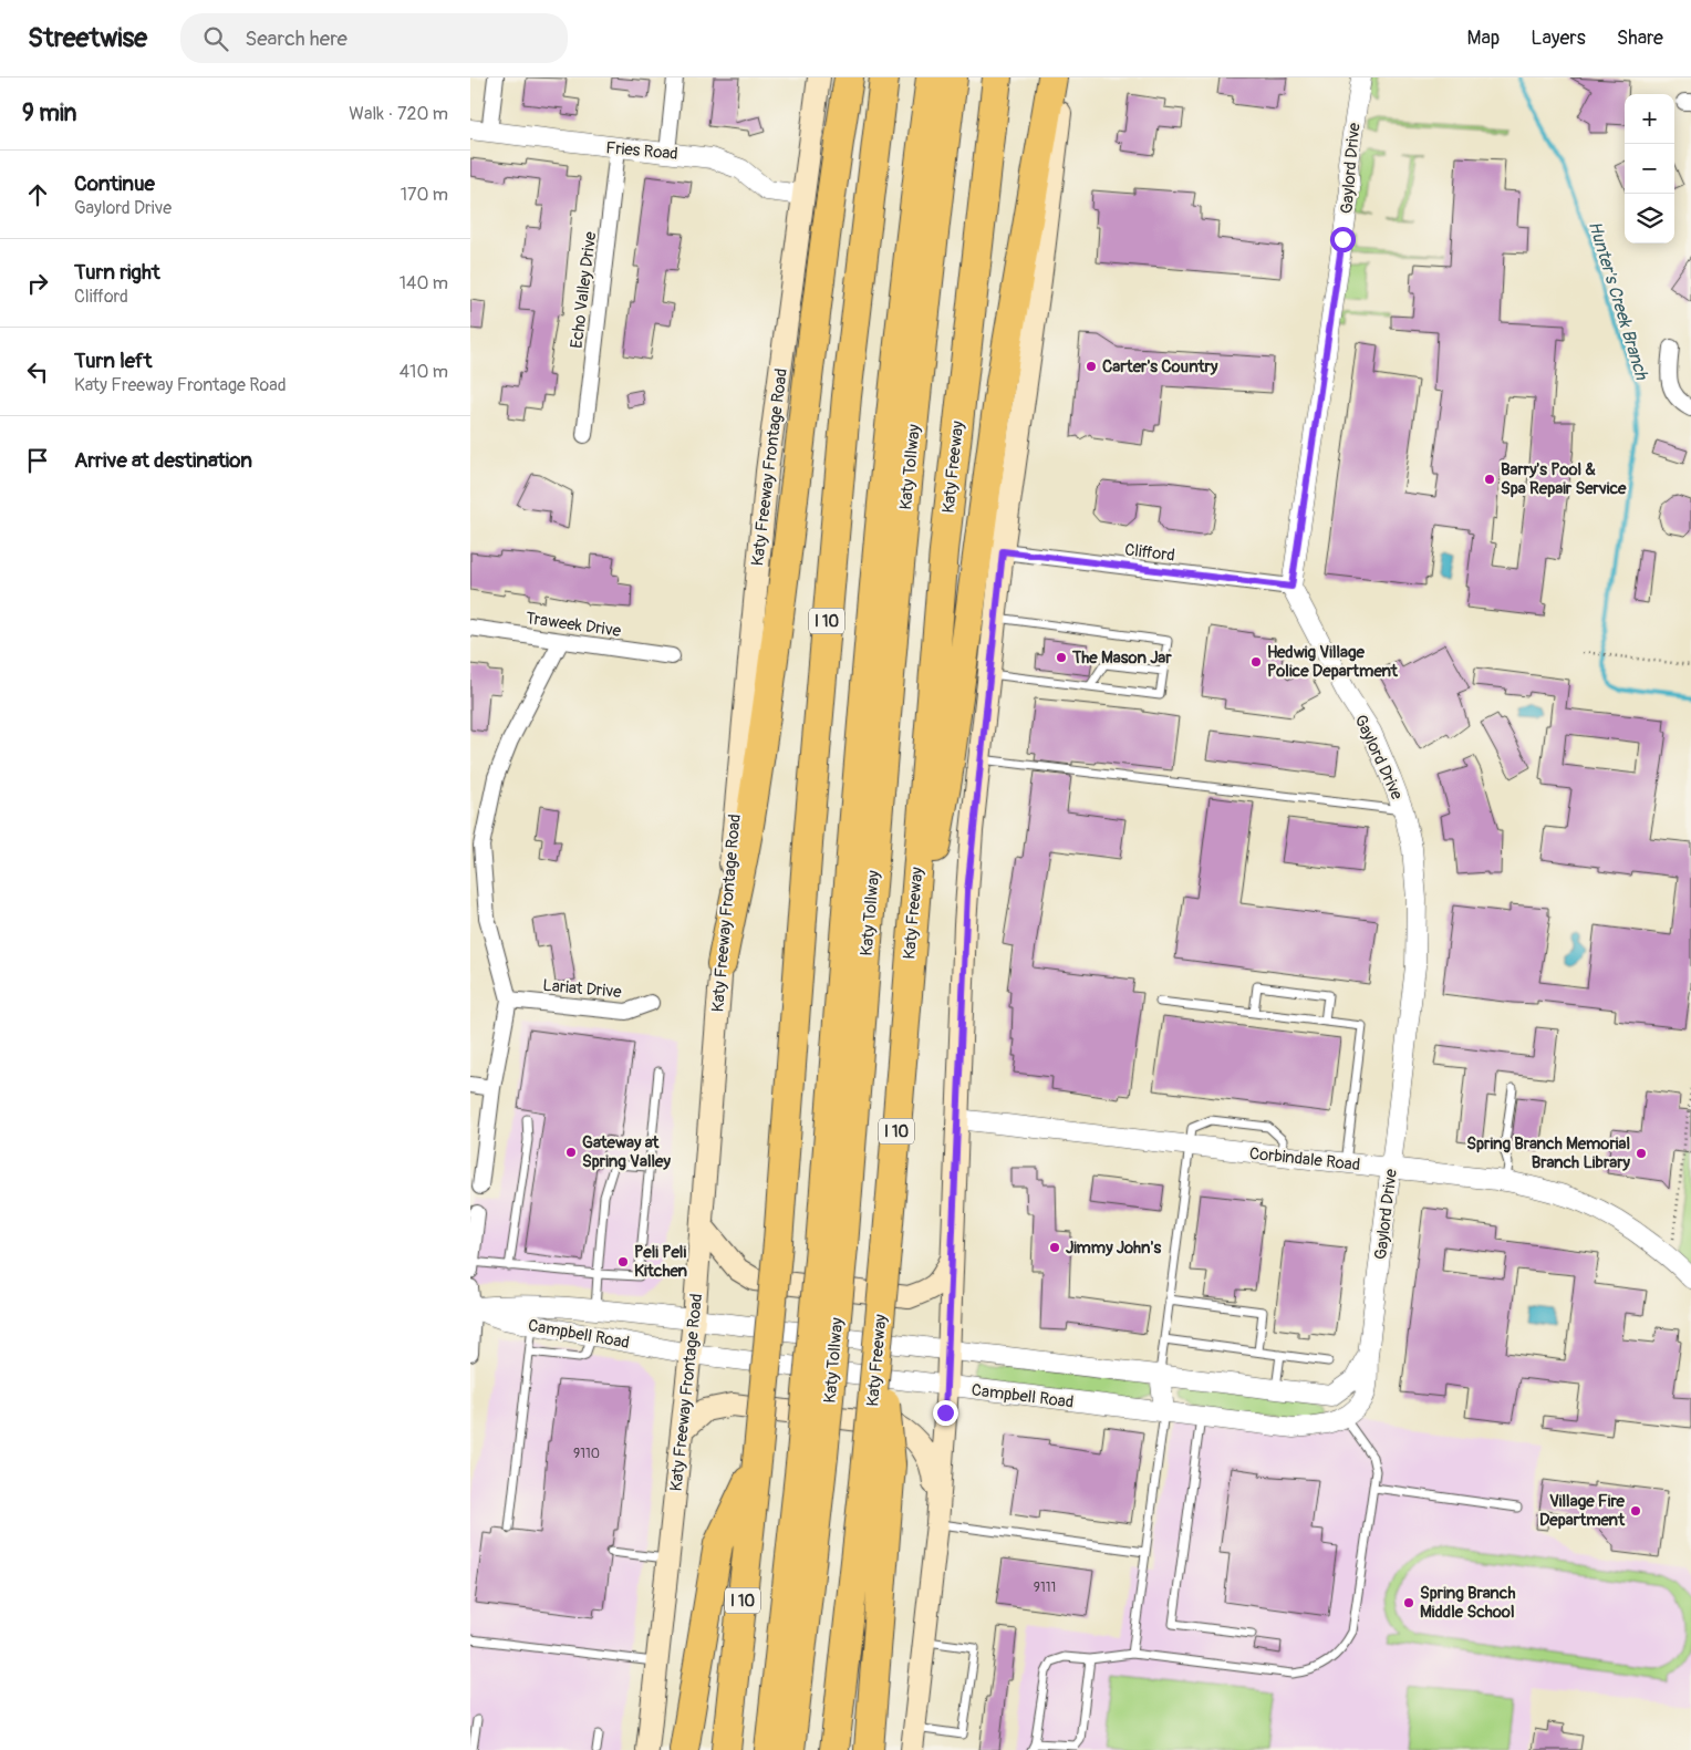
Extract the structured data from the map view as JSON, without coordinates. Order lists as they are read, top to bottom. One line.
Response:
{"streets":{"highway":["Katy Tollway","Katy Freeway","I 10"],"main road":["Katy Freeway Frontage Road"],"street":["Fries Road","Gaylord Drive","Echo Valley Drive","Clifford","Traweek Drive","Lariat Drive","Corbindale Road","Campbell Road"]},"crossings":[["Fries Road","Echo Valley Drive"],["Fries Road","Katy Freeway Frontage Road"],["Gaylord Drive","Clifford"],["Gaylord Drive","Corbindale Road"],["Gaylord Drive","Campbell Road"],["Katy Freeway Frontage Road","Campbell Road"]],"water":["Hunter's Creek Branch"],"places":["Carter's Country","Barry's Pool & Spa Repair Service","The Mason Jar","Hedwig Village Police Department","Gateway at Spring Valley","Spring Branch Memorial Branch Library","Jimmy John's","Peli Peli Kitchen","Village Fire Department","Spring Branch Middle School"],"house_numbers":["9110","9111"],"page":{"header":"Streetwise","search":"Search here","nav":["Map","Layers","Share"],"heading":["9 min","Walk · 720 m"],"map_buttons":["+","−"],"list":[["Continue","Gaylord Drive","170 m"],["Turn right","Clifford","140 m"],["Turn left","Katy Freeway Frontage Road","410 m"],"Arrive at destination"]}}
